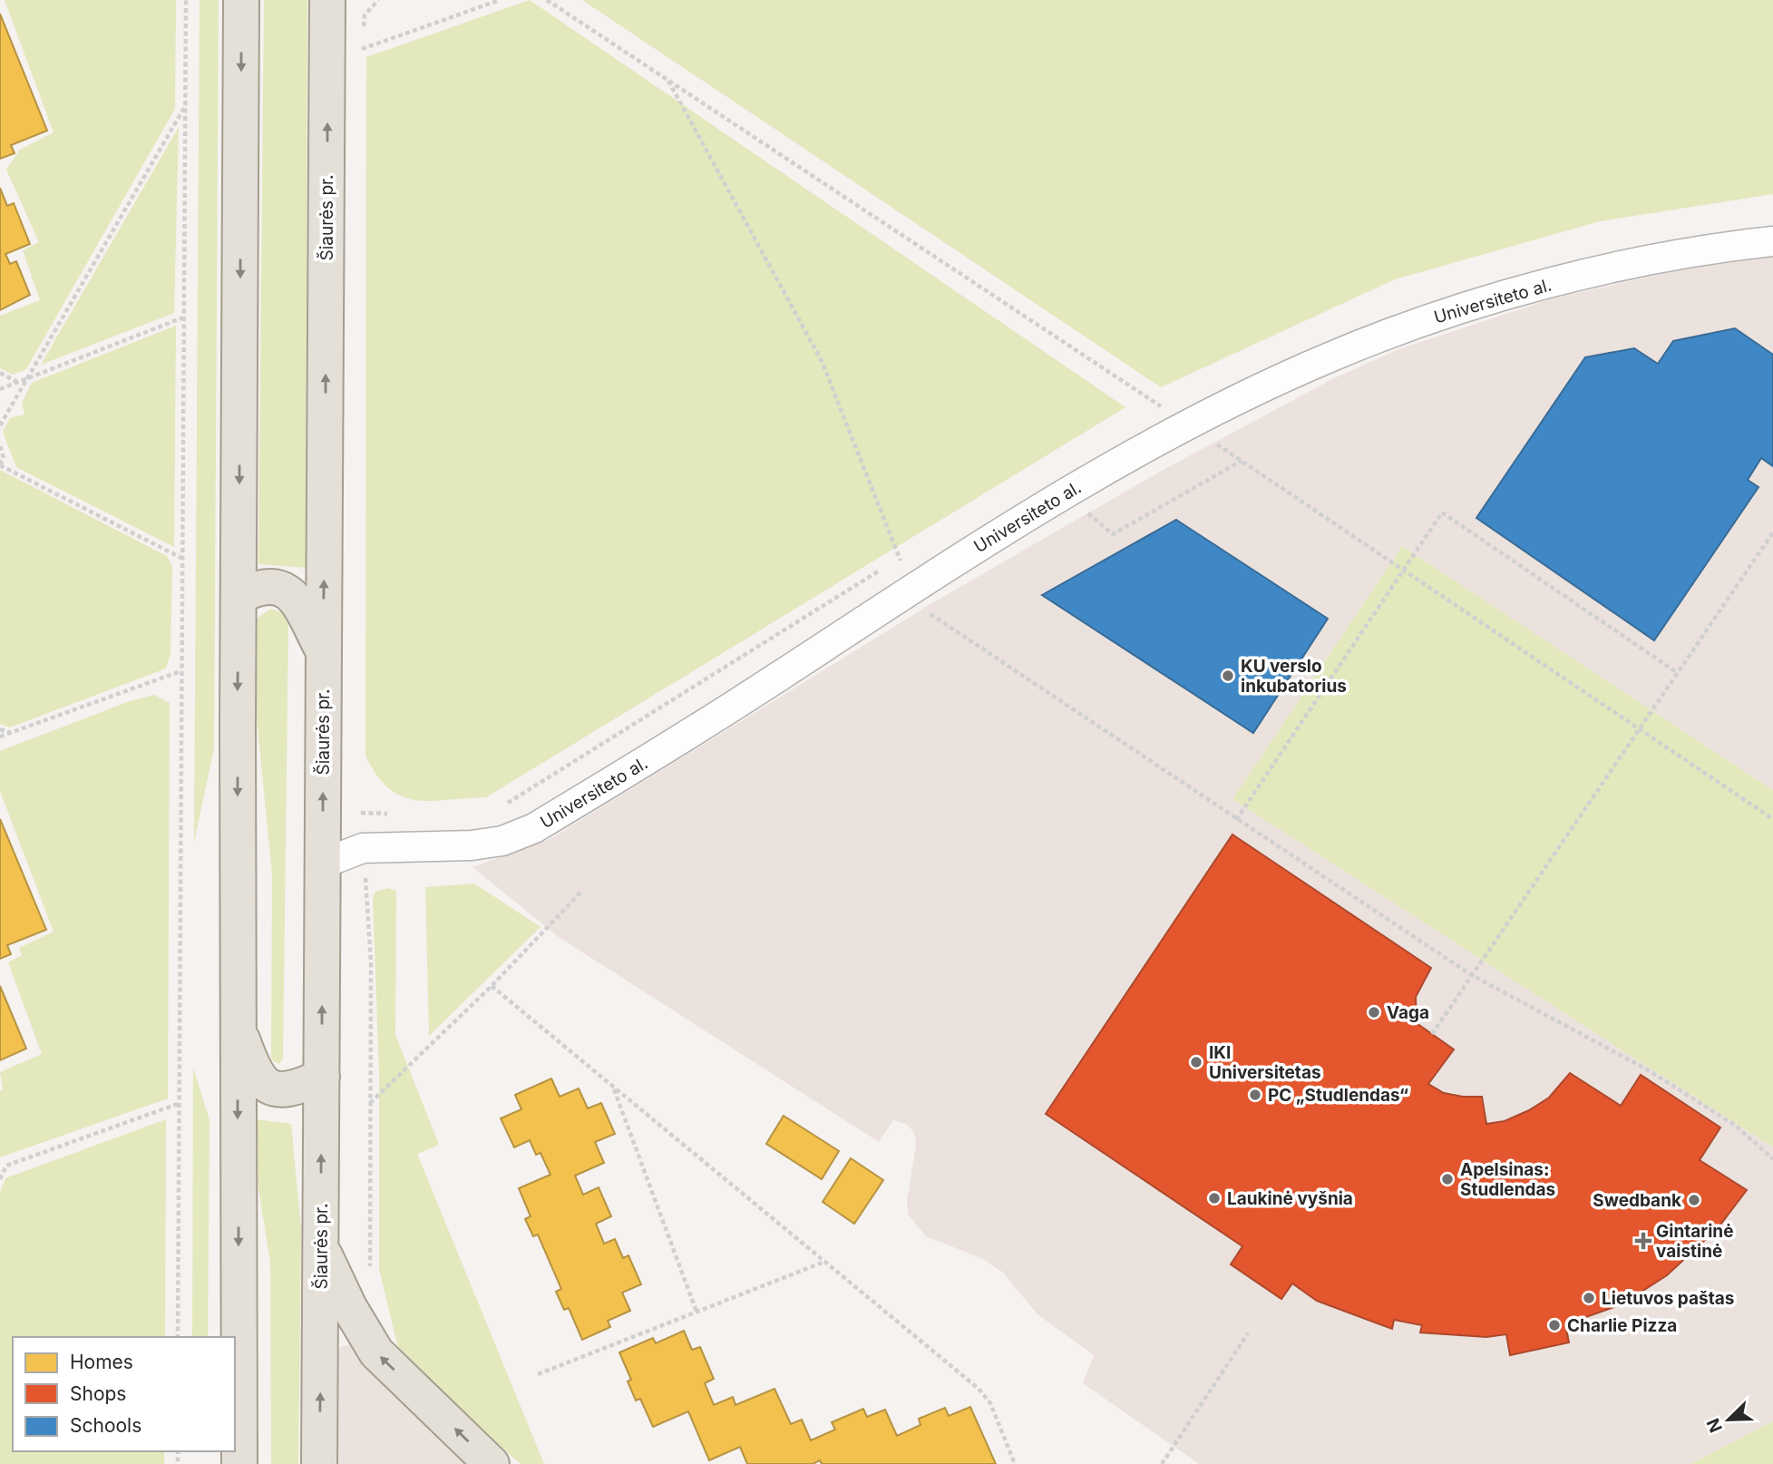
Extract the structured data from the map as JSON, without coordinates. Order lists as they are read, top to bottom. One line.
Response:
{"streets":{"main road":["Šiaurės pr."],"street":["Universiteto al."]},"crossings":[["Šiaurės pr.","Universiteto al."]],"places":{"other":["KU verslo inkubatorius","Vaga","IKI Universitetas","PC „Studlendas“","Apelsinas: Studlendas","Laukinė vyšnia","Swedbank","Lietuvos paštas","Charlie Pizza"],"health":["Gintarinė vaistinė"]},"legend":["Homes","Shops","Schools"],"north":"bottom left"}
